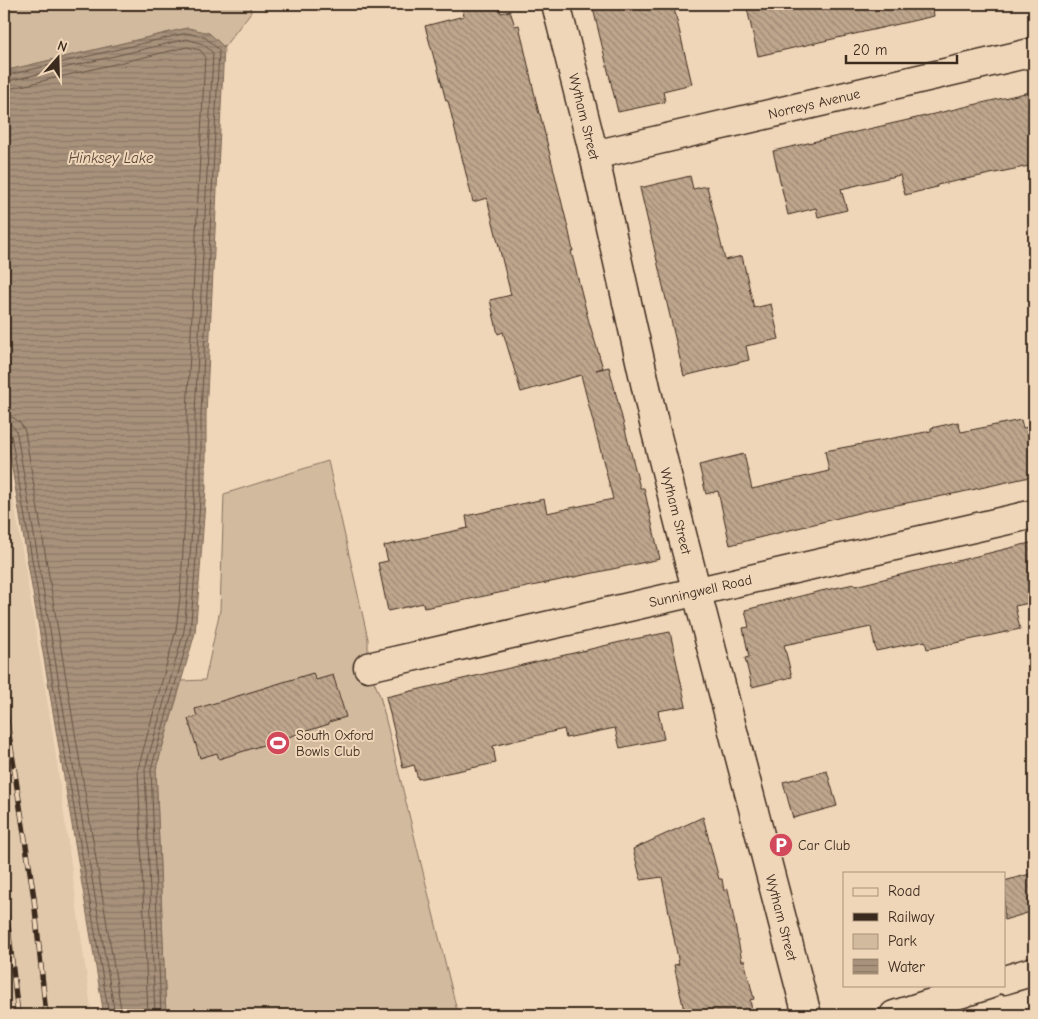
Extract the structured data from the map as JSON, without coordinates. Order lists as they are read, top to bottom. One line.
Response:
{"streets":{"street":["Norreys Avenue","Wytham Street","Sunningwell Road"]},"crossings":[["Norreys Avenue","Wytham Street"],["Wytham Street","Sunningwell Road"]],"water":["Hinksey Lake"],"places":{"sports":["South Oxford Bowls Club"],"parking":["Car Club"]},"legend":["Road","Railway","Park","Water"],"scale_bar":"20 m","north":"top"}
